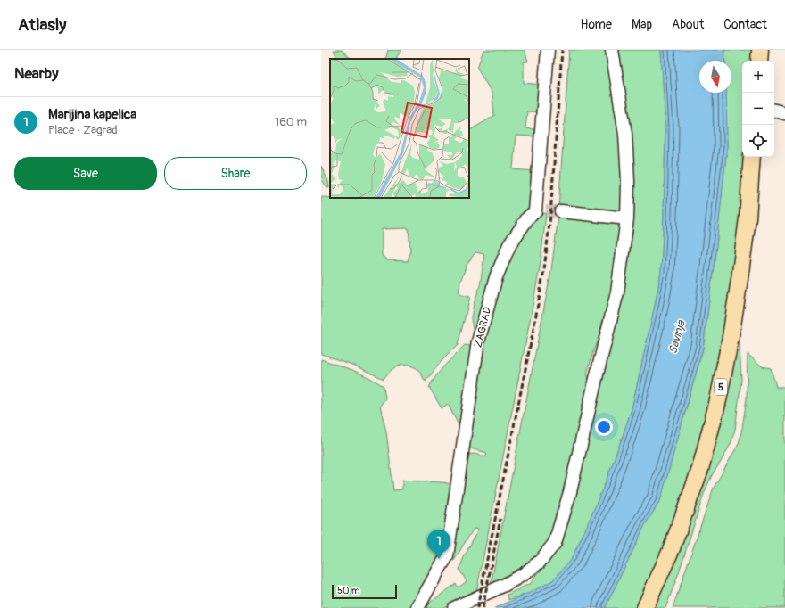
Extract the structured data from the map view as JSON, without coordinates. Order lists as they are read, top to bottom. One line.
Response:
{"streets":{"main road":["5"],"street":["ZAGRAD"]},"water":["Savinja"],"scale_bar":"50 m","north":"bottom","page":{"header":"Atlasly","nav":["Home","Map","About","Contact"],"heading":"Nearby","map_buttons":["+","−"],"list":[{"mark":"1","name":"Marijina kapelica","note":"Place · Zagrad","value":"160 m"}],"buttons":["Save","Share"],"pins":"1","scale":"50 m"}}
